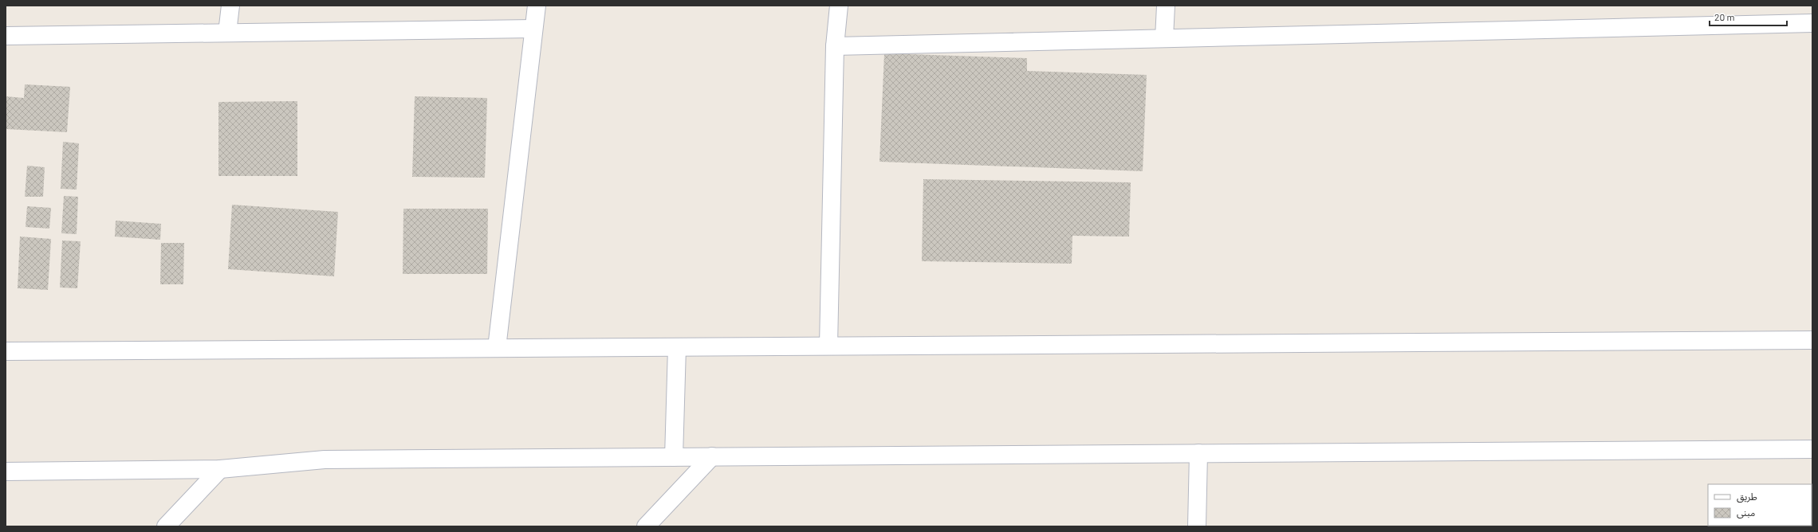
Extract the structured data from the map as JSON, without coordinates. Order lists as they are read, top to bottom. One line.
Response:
{"legend":["طريق","مبنى"],"scale_bar":"20 m"}
